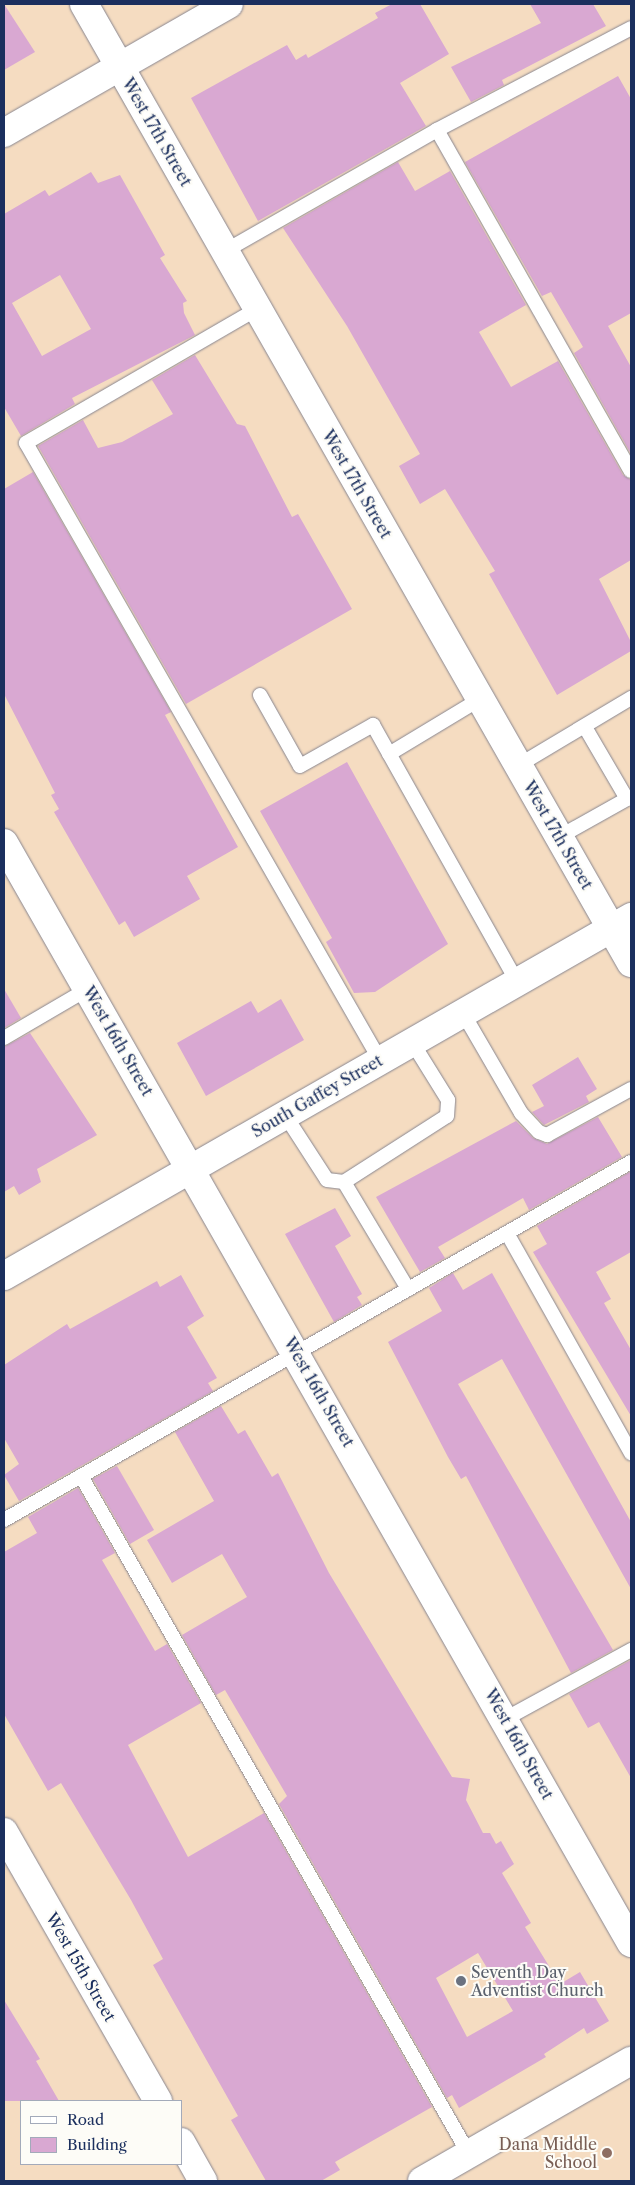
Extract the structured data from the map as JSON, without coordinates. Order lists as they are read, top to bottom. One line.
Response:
{"streets":{"street":["West 17th Street","West 16th Street","South Gaffey Street","West 15th Street"]},"crossings":[["West 17th Street","South Gaffey Street"],["West 16th Street","South Gaffey Street"]],"places":["Seventh Day Adventist Church","Dana Middle School"],"legend":["Road","Building"]}
